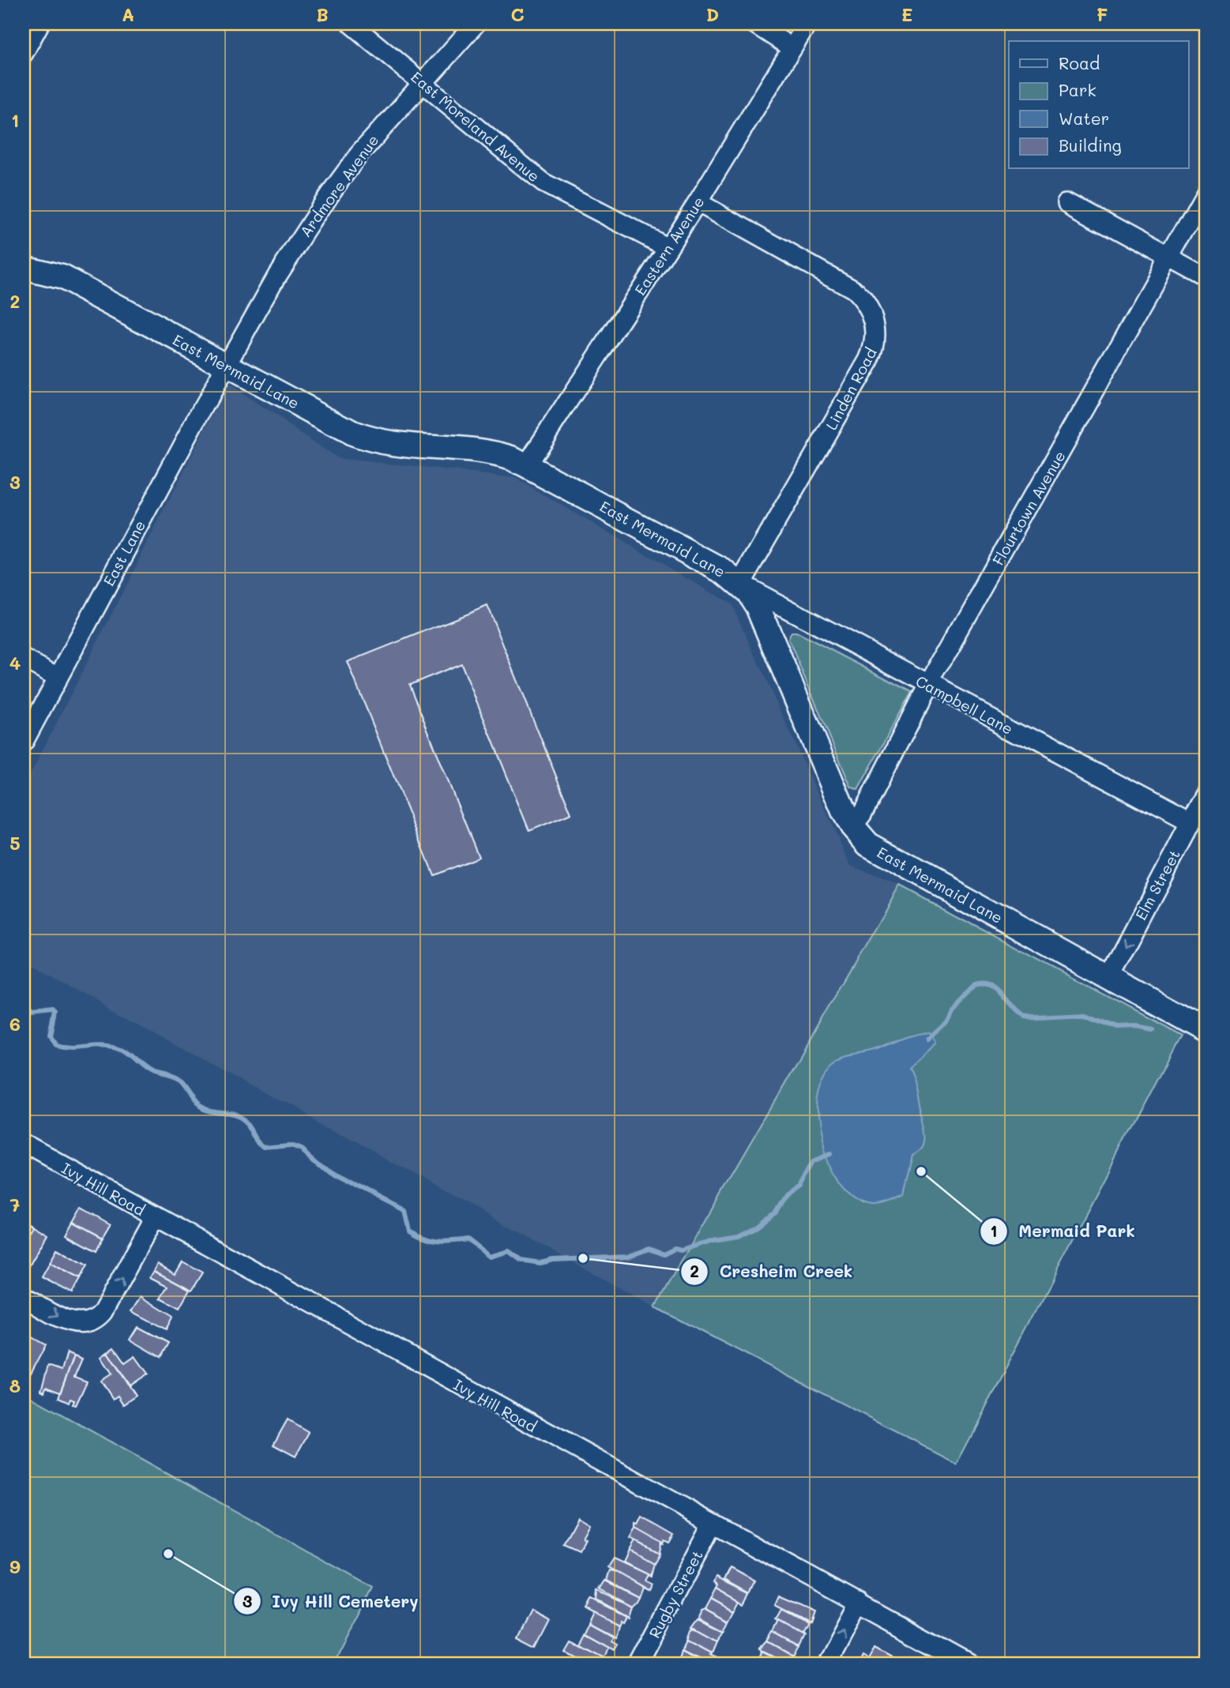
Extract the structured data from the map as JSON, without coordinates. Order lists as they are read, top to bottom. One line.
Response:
{"streets":{"main road":["East Mermaid Lane"],"street":["East Moreland Avenue","Ardmore Avenue","Eastern Avenue","Linden Road","Flourtown Avenue","East Lane","Campbell Lane","Elm Street","Ivy Hill Road","Rugby Street"]},"crossings":[["East Moreland Avenue","Ardmore Avenue"],["East Moreland Avenue","Eastern Avenue"],["Ardmore Avenue","East Mermaid Lane"],["Ardmore Avenue","East Lane"],["Eastern Avenue","East Mermaid Lane"],["Eastern Avenue","Linden Road"],["East Mermaid Lane","Linden Road"],["East Mermaid Lane","Flourtown Avenue"],["East Mermaid Lane","East Lane"],["East Mermaid Lane","Campbell Lane"],["East Mermaid Lane","Elm Street"],["Linden Road","Campbell Lane"],["Flourtown Avenue","Campbell Lane"],["Campbell Lane","Elm Street"],["Ivy Hill Road","Rugby Street"]],"one_way":["Elm Street"],"places":["Mermaid Park","Cresheim Creek","Ivy Hill Cemetery"],"legend":["Road","Park","Water","Building"],"grid":{"columns":["A","B","C","D","E","F"],"rows":["1","2","3","4","5","6","7","8","9"]}}
